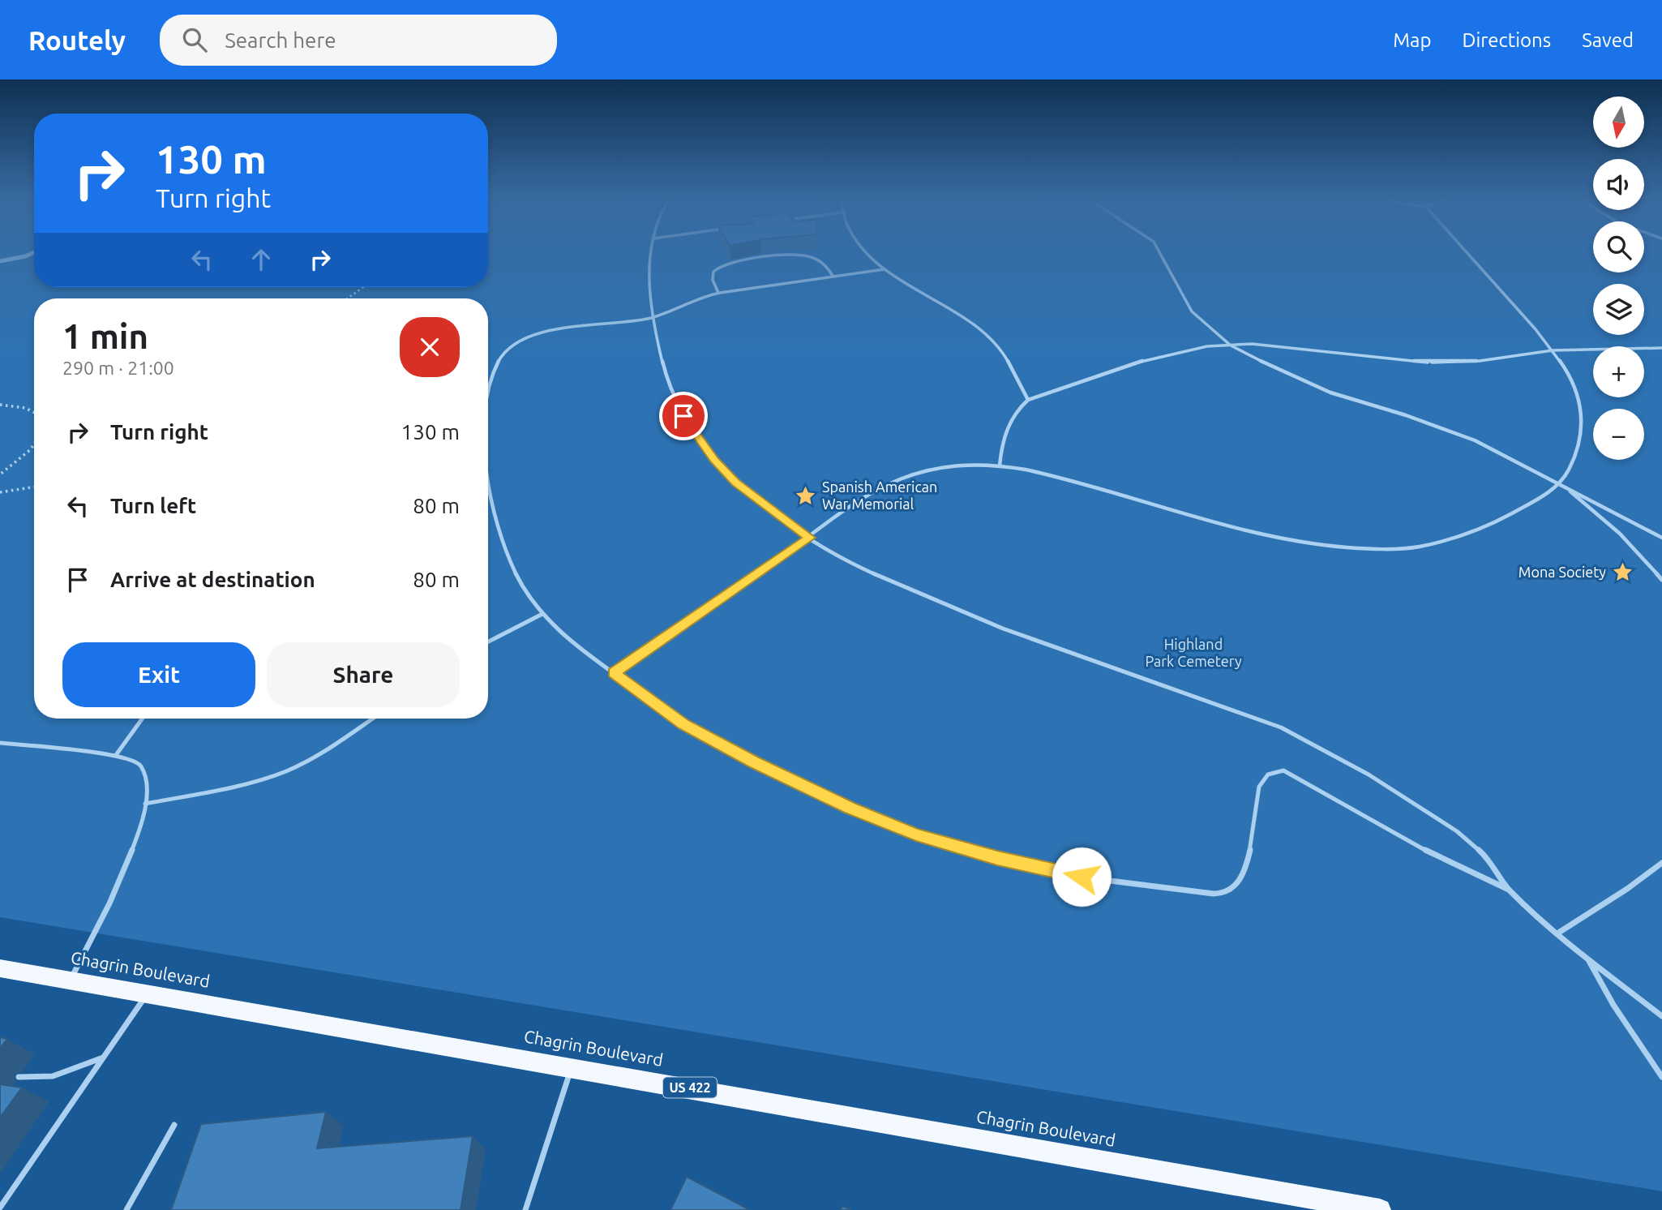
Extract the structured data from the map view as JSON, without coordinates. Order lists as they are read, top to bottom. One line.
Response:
{"streets":{"main road":["Chagrin Boulevard","US 422"]},"parks":["Highland Park Cemetery"],"places":{"place":["Spanish American War Memorial","Mona Society"]},"north":"bottom","page":{"header":"Routely","search":"Search here","nav":["Map","Directions","Saved"],"map_buttons":["+","−"],"turn":["130 m","Turn right"],"heading":["1 min","290 m · 21:00"],"list":[{"name":"Turn right","value":"130 m"},{"name":"Turn left","value":"80 m"},{"name":"Arrive at destination","value":"80 m"}],"buttons":["Exit","Share"]}}
